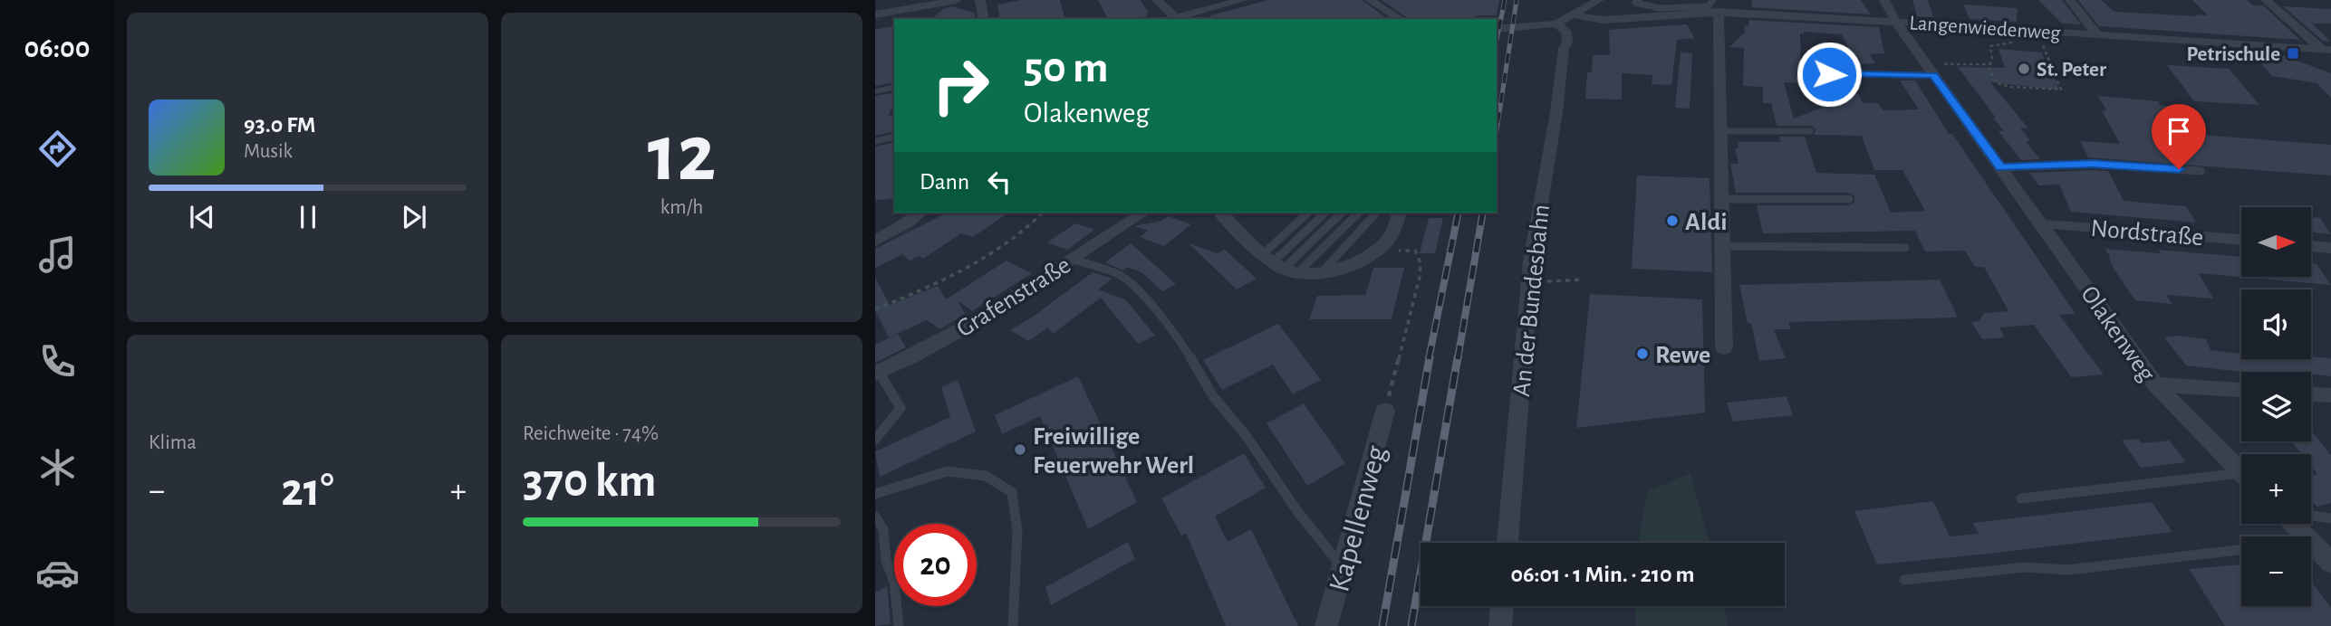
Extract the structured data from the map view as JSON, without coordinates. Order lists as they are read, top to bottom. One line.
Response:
{"streets":{"street":["Langenwiedenweg","Nordstraße","Grafenstraße","An der Bundesbahn","Olakenweg","Kapellenweg"]},"crossings":[["Langenwiedenweg","An der Bundesbahn"],["Langenwiedenweg","Olakenweg"],["Nordstraße","Olakenweg"]],"places":{"transit":["Petrischule"],"other":["St. Peter","Aldi","Rewe","Freiwillige Feuerwehr Werl"]},"north":"right","page":{"tabs":"06:00","tile":[["12","km/h"],"Klima",["Reichweite · 74%","370 km"]],"turn":["50 m","Olakenweg"],"song":["93.0 FM","Musik"],"then":"Dann","map_buttons":["+","−"],"heat":["−","21°","+"],"limit":"20","trip":"06:01 · 1 Min. · 210 m"}}
